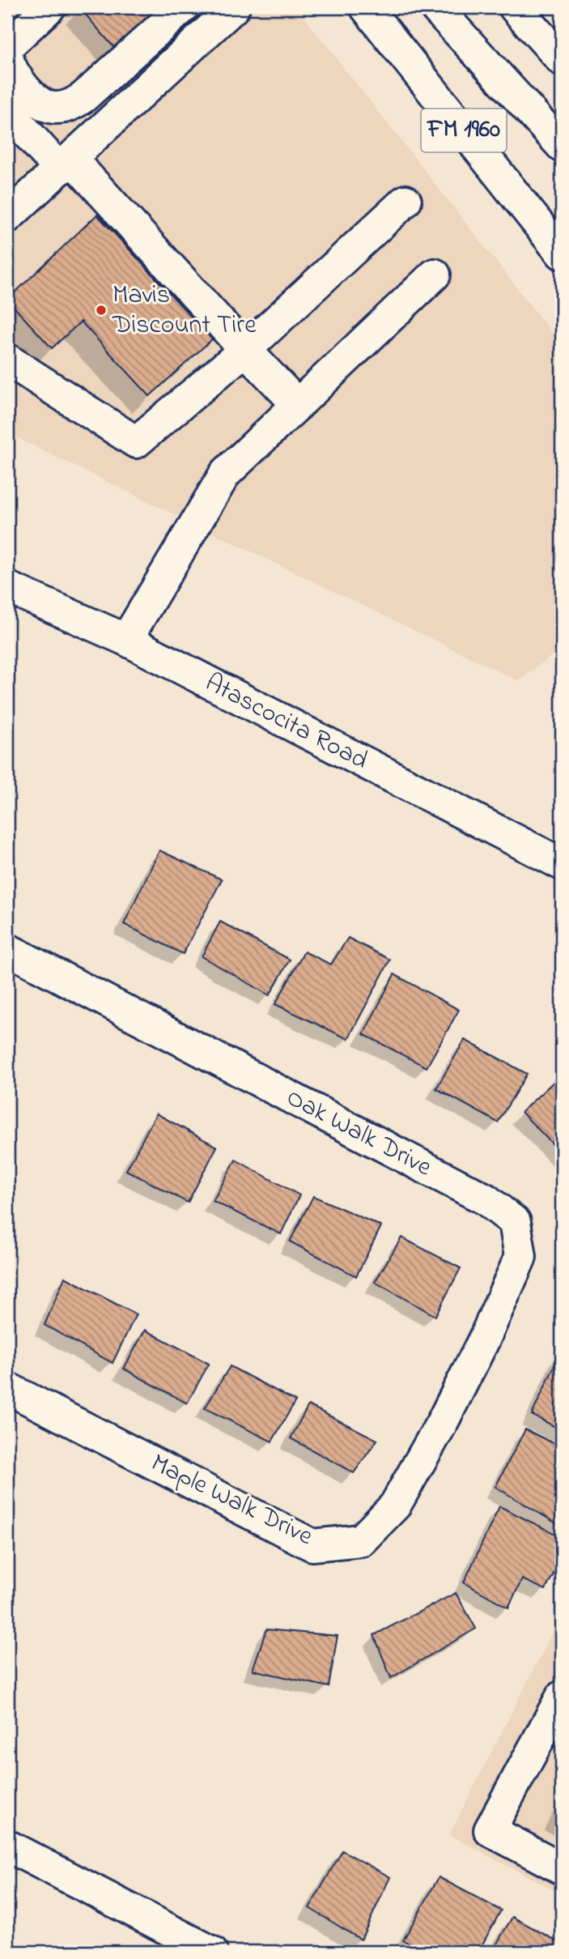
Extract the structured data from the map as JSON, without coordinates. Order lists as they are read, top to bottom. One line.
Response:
{"streets":{"street":["FM 1960","Atascocita Road","Oak Walk Drive","Maple Walk Drive"]},"crossings":[["Oak Walk Drive","Maple Walk Drive"]],"places":["Mavis Discount Tire"]}
